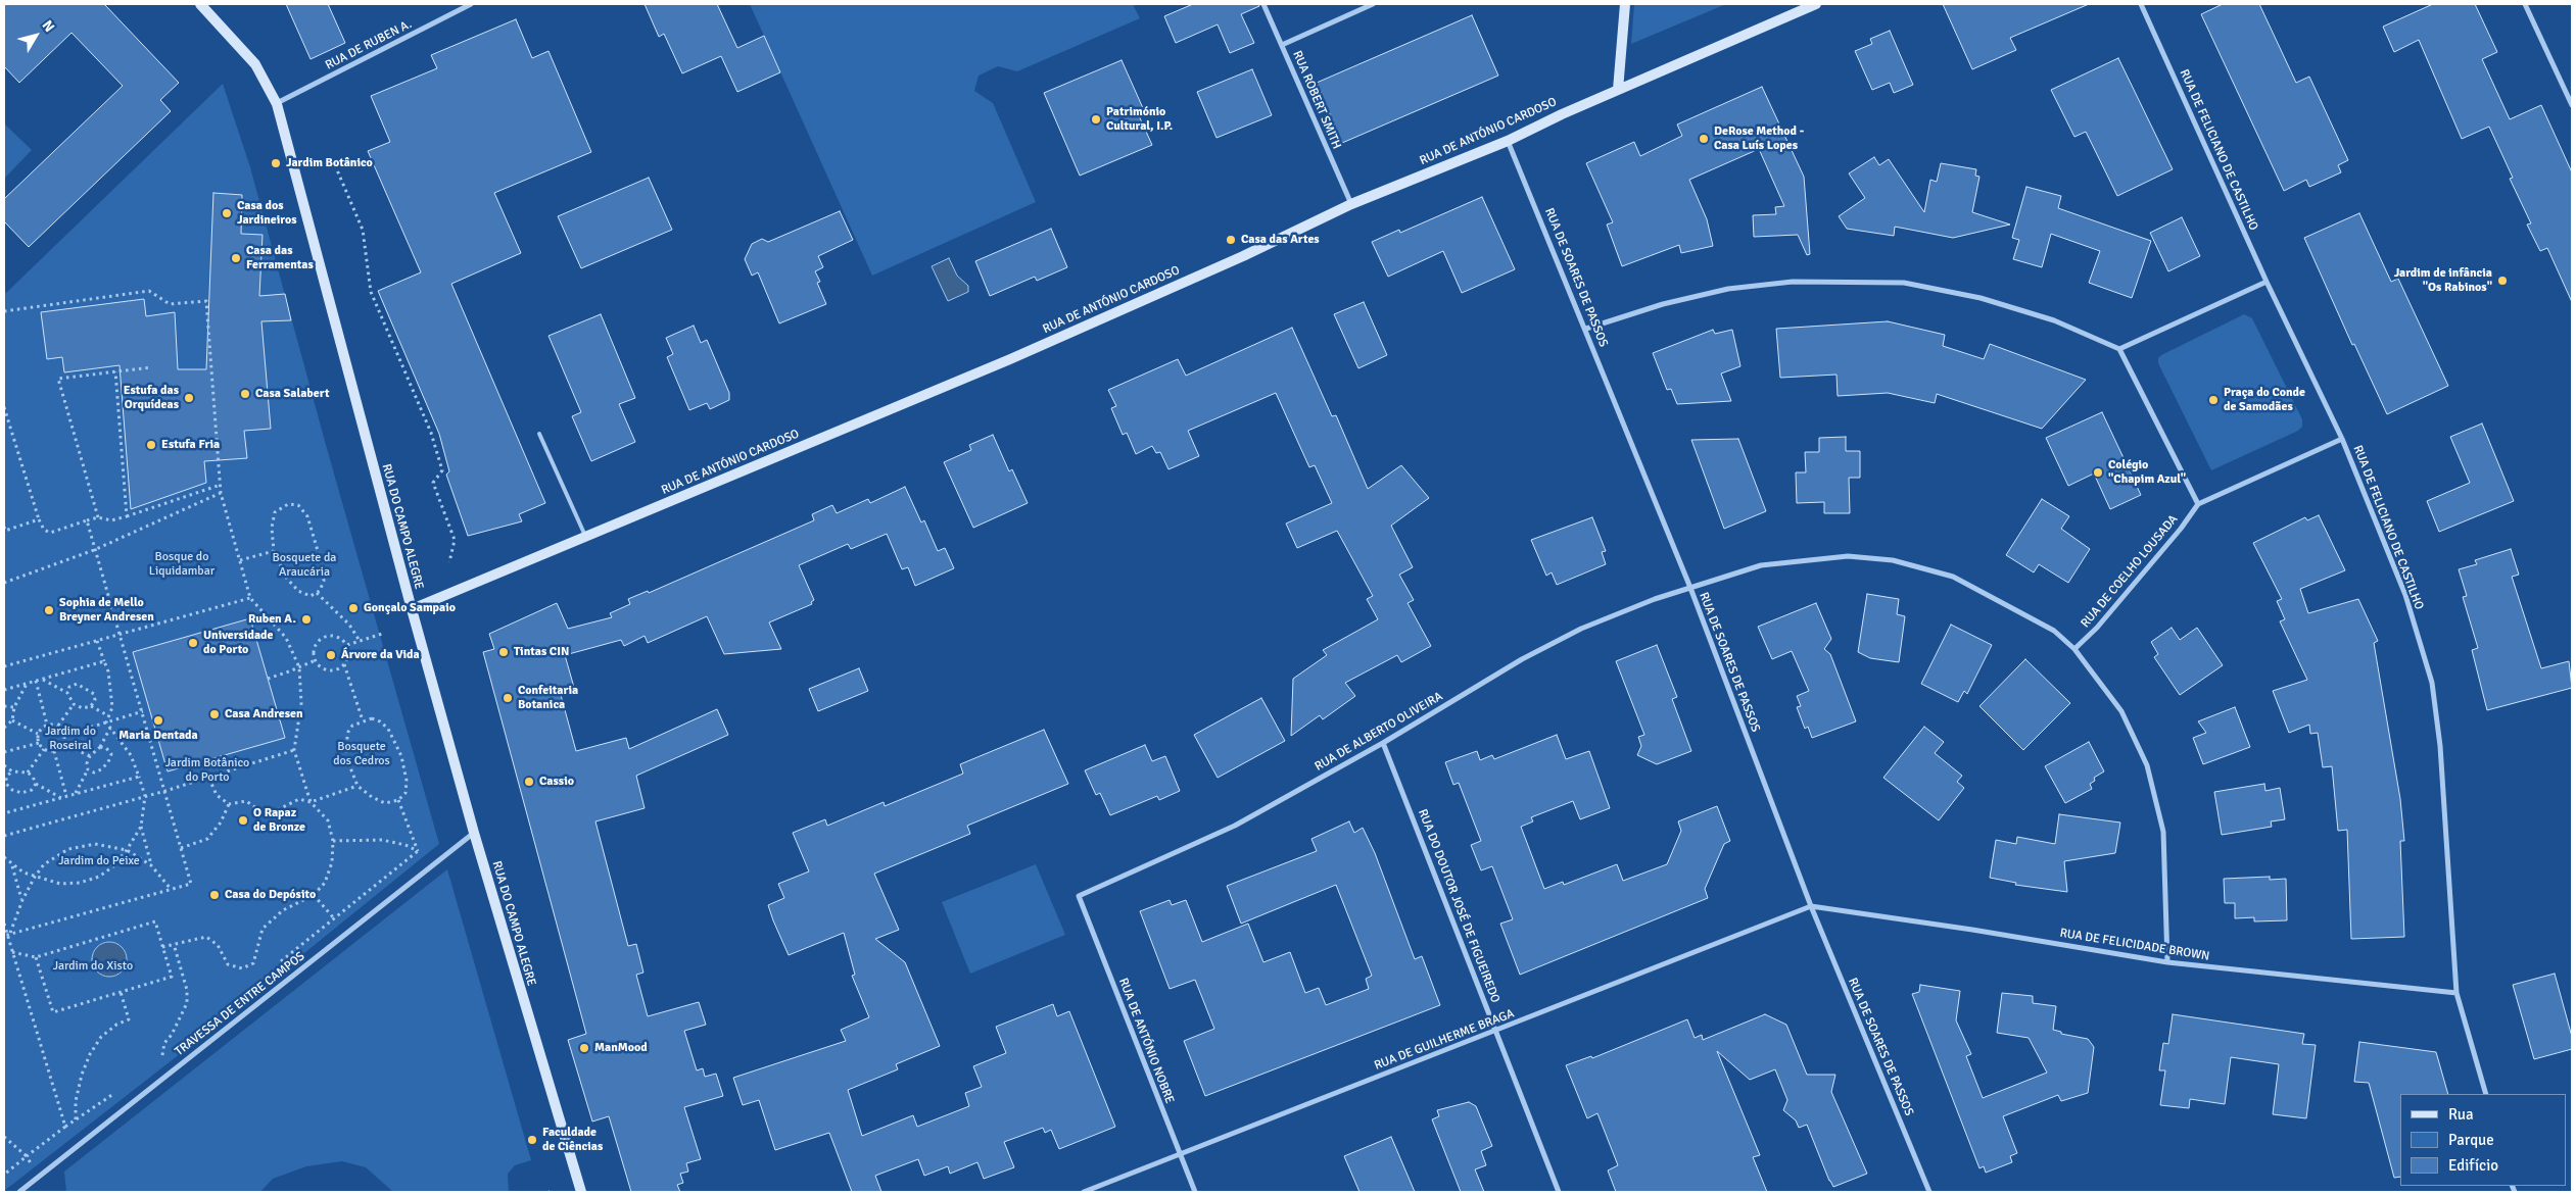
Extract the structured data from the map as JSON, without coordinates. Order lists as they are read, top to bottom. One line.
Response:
{"streets":{"street":["RUA DE RUBEN A.","RUA ROBERT SMITH","RUA DE ANTÓNIO CARDOSO","RUA DE FELICIANO DE CASTILHO","RUA DE SOARES DE PASSOS","RUA DO CAMPO ALEGRE","RUA DE COELHO LOUSADA","RUA DE ALBERTO OLIVEIRA","RUA DO DOUTOR JOSÉ DE FIGUEIREDO","RUA DE FELICIDADE BROWN","TRAVESSA DE ENTRE CAMPOS","RUA DE GUILHERME BRAGA","RUA DE ANTÓNIO NOBRE"]},"crossings":[["RUA DE RUBEN A.","RUA DO CAMPO ALEGRE"],["RUA ROBERT SMITH","RUA DE ANTÓNIO CARDOSO"],["RUA DE ANTÓNIO CARDOSO","RUA DE SOARES DE PASSOS"],["RUA DE ANTÓNIO CARDOSO","RUA DO CAMPO ALEGRE"],["RUA DE FELICIANO DE CASTILHO","RUA DE FELICIDADE BROWN"],["RUA DE SOARES DE PASSOS","RUA DE ALBERTO OLIVEIRA"],["RUA DE SOARES DE PASSOS","RUA DE FELICIDADE BROWN"],["RUA DE SOARES DE PASSOS","RUA DE GUILHERME BRAGA"],["RUA DO CAMPO ALEGRE","TRAVESSA DE ENTRE CAMPOS"],["RUA DE COELHO LOUSADA","RUA DE ALBERTO OLIVEIRA"],["RUA DE ALBERTO OLIVEIRA","RUA DO DOUTOR JOSÉ DE FIGUEIREDO"],["RUA DE ALBERTO OLIVEIRA","RUA DE FELICIDADE BROWN"],["RUA DE ALBERTO OLIVEIRA","RUA DE ANTÓNIO NOBRE"],["RUA DO DOUTOR JOSÉ DE FIGUEIREDO","RUA DE GUILHERME BRAGA"],["RUA DE FELICIDADE BROWN","RUA DE GUILHERME BRAGA"],["RUA DE GUILHERME BRAGA","RUA DE ANTÓNIO NOBRE"]],"parks":["Bosque do Liquidambar","Bosquete da Araucária","Jardim do Roseiral","Bosquete dos Cedros","Jardim Botânico do Porto","Jardim do Peixe","Jardim do Xisto"],"places":["Património Cultural, I.P.","DeRose Method - Casa Luís Lopes","Jardim Botânico","Casa dos Jardineiros","Casa das Artes","Casa das Ferramentas","Jardim de infância \"Os Rabinos\"","Casa Salabert","Estufa das Orquídeas","Praça do Conde de Samodães","Estufa Fria","Colégio \"Chapim Azul\"","Gonçalo Sampaio","Sophia de Mello Breyner Andresen","Ruben A.","Universidade do Porto","Tintas CIN","Árvore da Vida","Confeitaria Botanica","Casa Andresen","Maria Dentada","Cassio","O Rapaz de Bronze","Casa do Depósito","ManMood","Faculdade de Ciências"],"legend":["Rua","Parque","Edifício"],"north":"top right"}
